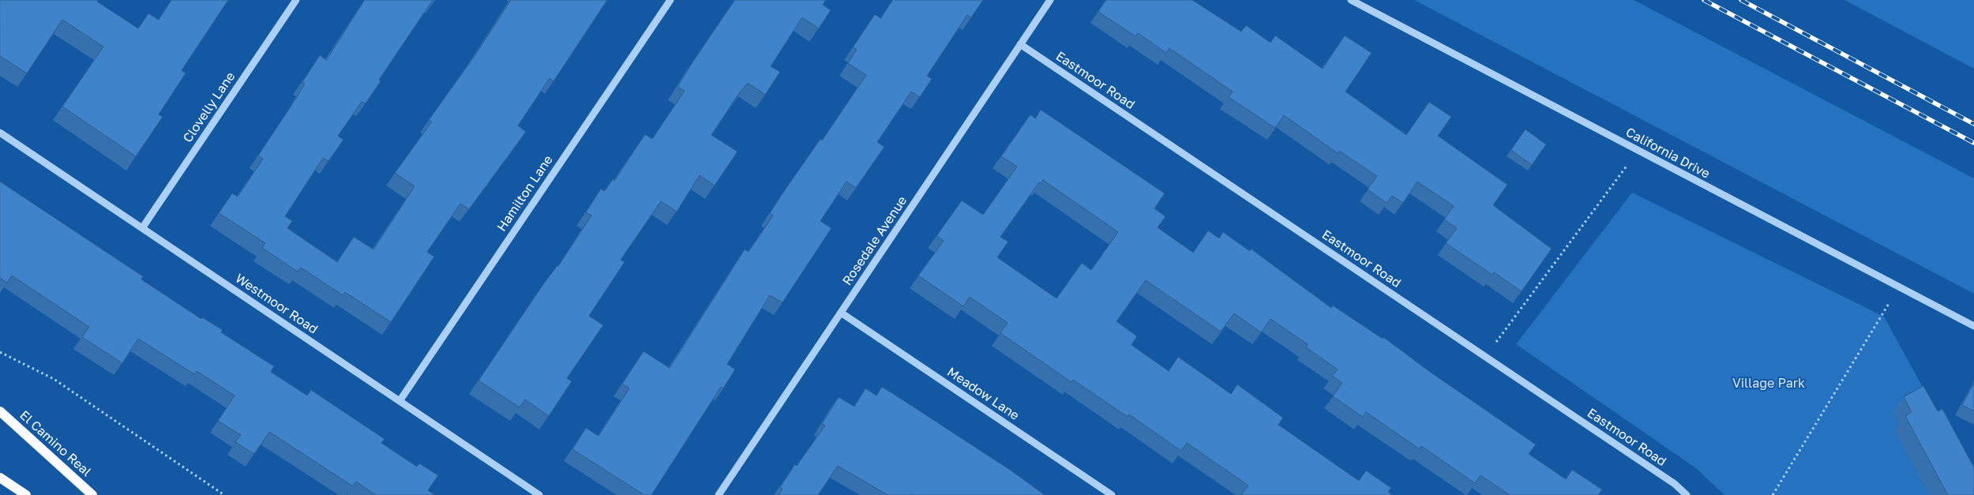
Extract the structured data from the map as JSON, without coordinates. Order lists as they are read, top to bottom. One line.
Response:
{"streets":{"main road":["El Camino Real"],"street":["Eastmoor Road","Clovelly Lane","California Drive","Hamilton Lane","Rosedale Avenue","Westmoor Road","Meadow Lane"]},"crossings":[["Eastmoor Road","Rosedale Avenue"],["Clovelly Lane","Westmoor Road"],["Hamilton Lane","Westmoor Road"],["Rosedale Avenue","Meadow Lane"]],"parks":["Village Park"]}
